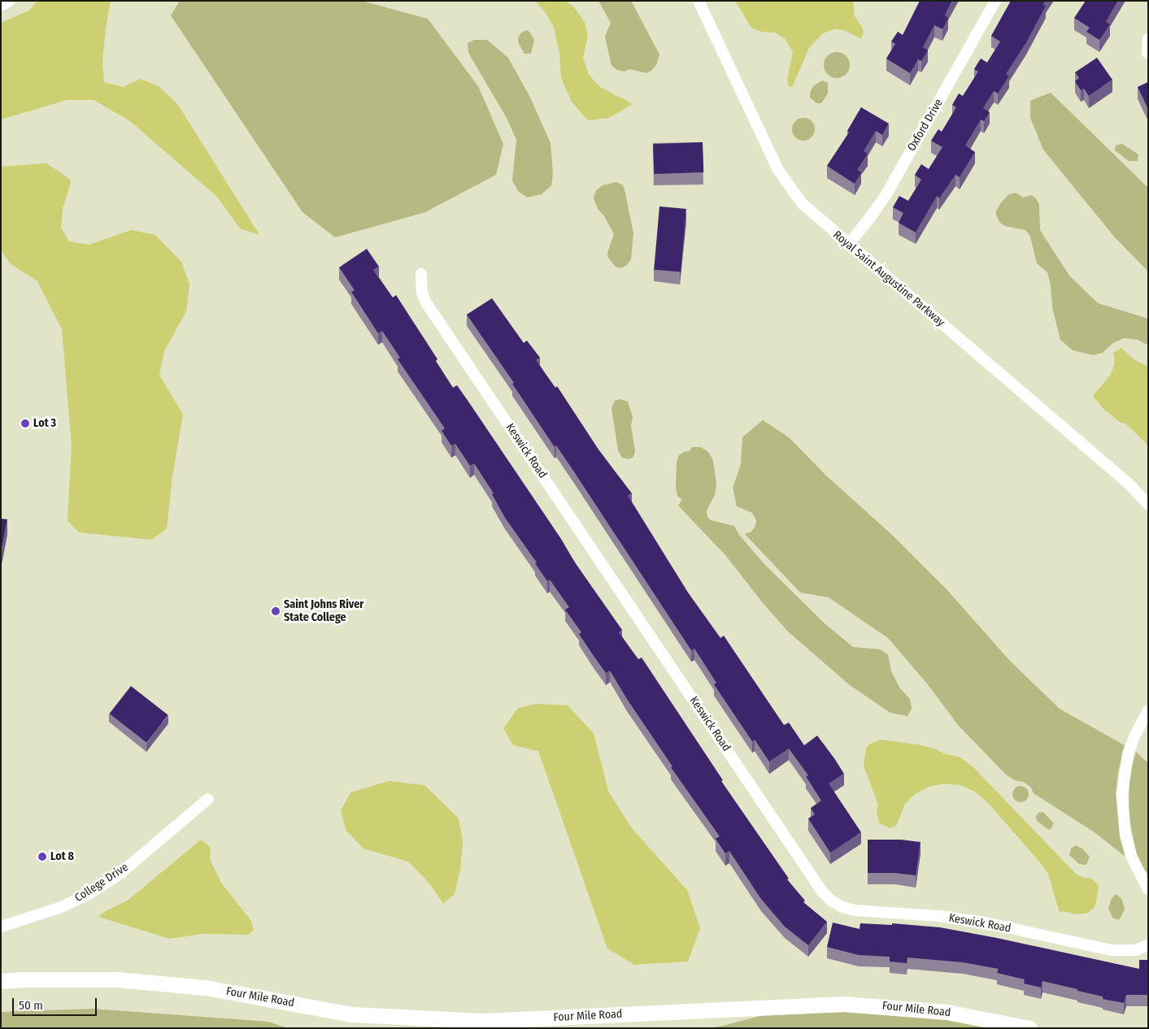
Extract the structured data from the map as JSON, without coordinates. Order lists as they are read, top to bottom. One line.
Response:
{"streets":{"main road":["Four Mile Road"],"street":["Oxford Drive","Royal Saint Augustine Parkway","Keswick Road","College Drive"]},"crossings":[["Oxford Drive","Royal Saint Augustine Parkway"]],"places":["Lot 3","Saint Johns River State College","Lot 8"],"scale_bar":"50 m"}
